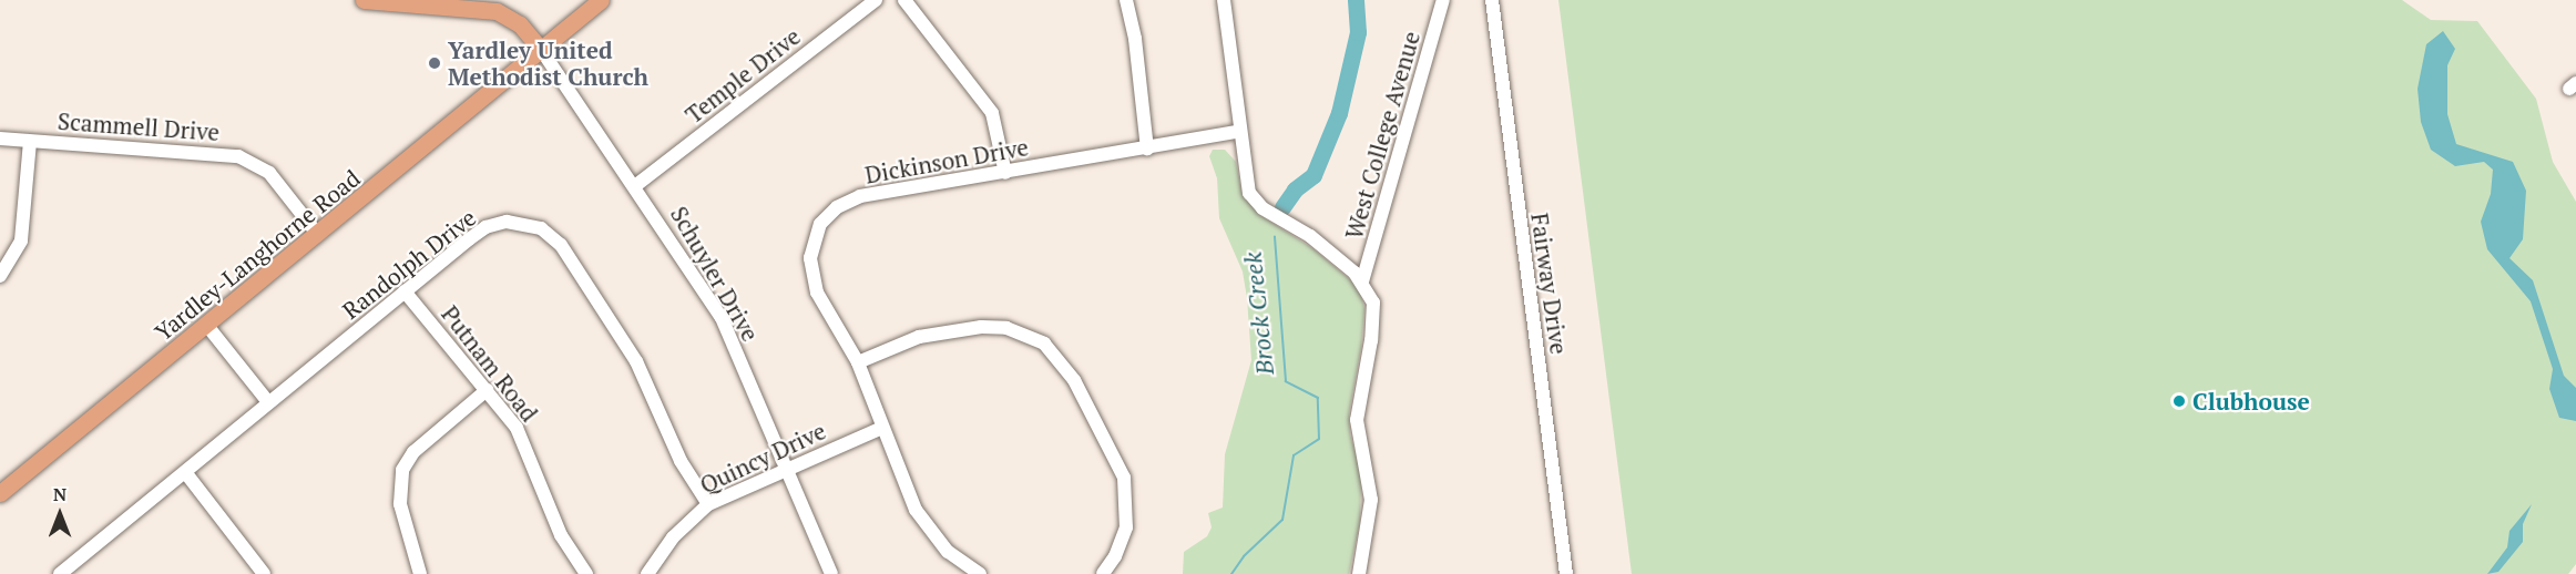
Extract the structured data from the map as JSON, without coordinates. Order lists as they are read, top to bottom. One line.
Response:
{"streets":{"main road":["Yardley-Langhorne Road"],"street":["Temple Drive","Scammell Drive","West College Avenue","Dickinson Drive","Randolph Drive","Schuyler Drive","Fairway Drive","Putnam Road","Quincy Drive"]},"crossings":[["Temple Drive","Schuyler Drive"],["Scammell Drive","Yardley-Langhorne Road"],["Dickinson Drive","Quincy Drive"],["Yardley-Langhorne Road","Schuyler Drive"],["Randolph Drive","Putnam Road"],["Randolph Drive","Quincy Drive"],["Schuyler Drive","Quincy Drive"]],"water":["Brock Creek"],"places":["Yardley United Methodist Church","Clubhouse"],"north":"top"}
